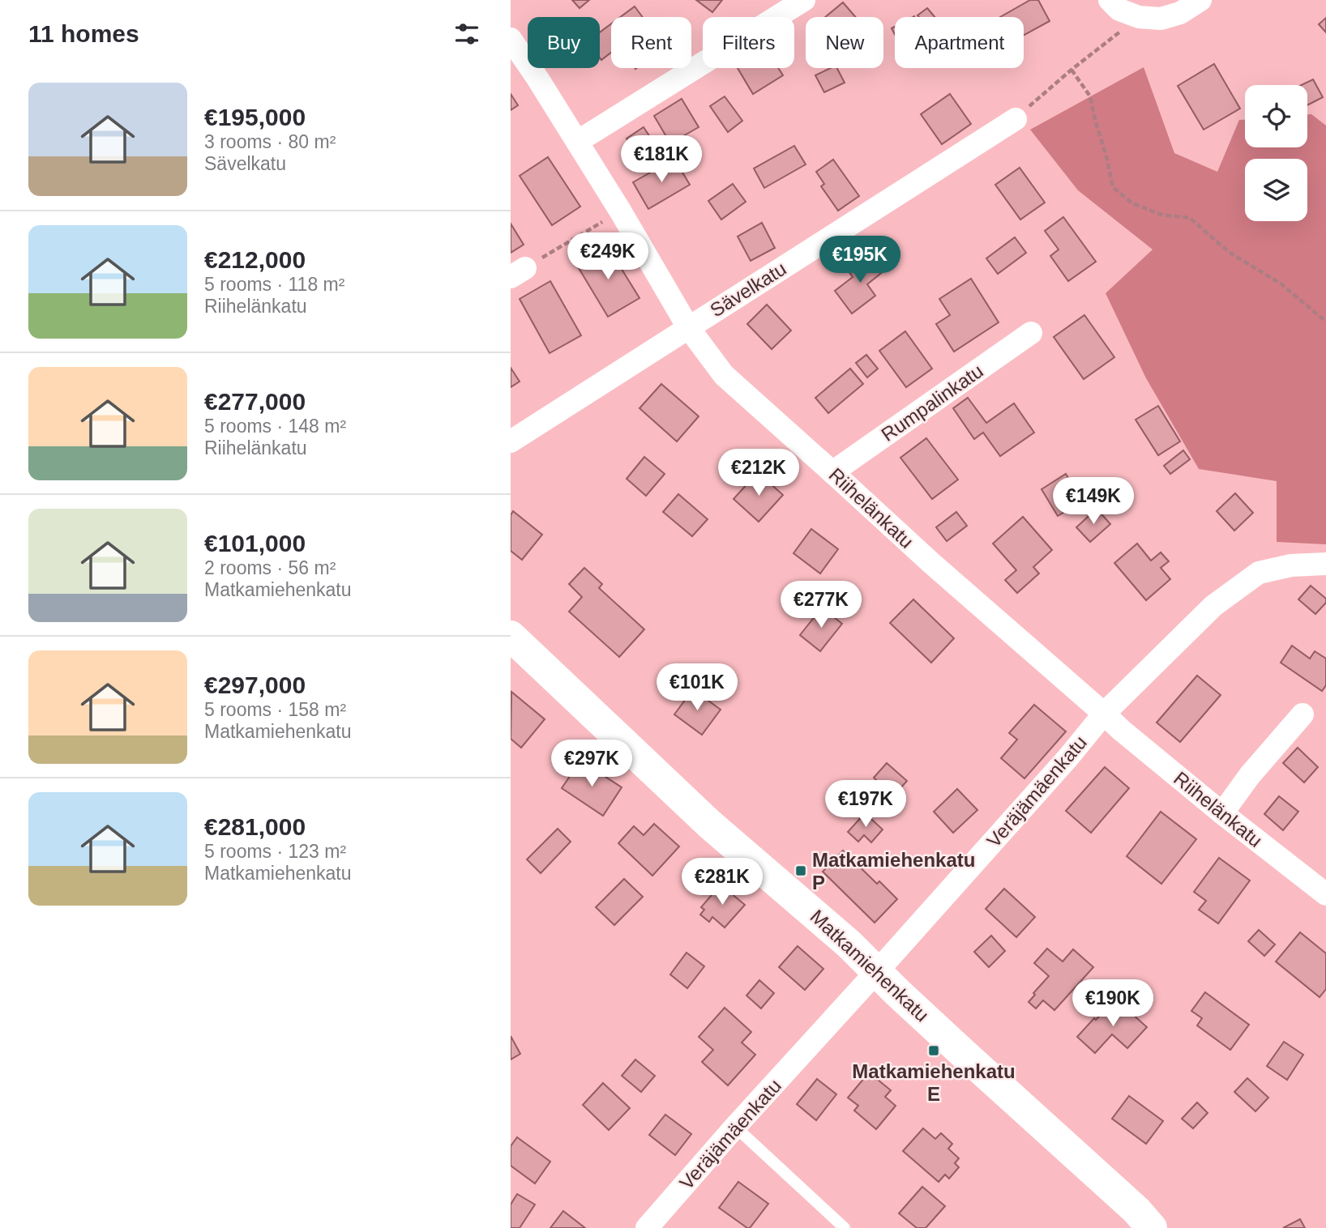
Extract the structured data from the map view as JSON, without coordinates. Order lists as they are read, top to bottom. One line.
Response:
{"streets":{"street":["Sävelkatu","Rumpalinkatu","Riihelänkatu","Veräjämäenkatu","Matkamiehenkatu"]},"crossings":[["Sävelkatu","Riihelänkatu"],["Rumpalinkatu","Riihelänkatu"],["Riihelänkatu","Veräjämäenkatu"],["Veräjämäenkatu","Matkamiehenkatu"]],"places":{"transit":["Matkamiehenkatu P","Matkamiehenkatu E"]},"page":{"heading":"11 homes","chip":["Buy","Rent","Filters","New","Apartment"],"list":[{"name":"€195,000","note":"3 rooms · 80 m² · Sävelkatu"},{"name":"€212,000","note":"5 rooms · 118 m² · Riihelänkatu"},{"name":"€277,000","note":"5 rooms · 148 m² · Riihelänkatu"},{"name":"€101,000","note":"2 rooms · 56 m² · Matkamiehenkatu"},{"name":"€297,000","note":"5 rooms · 158 m² · Matkamiehenkatu"},{"name":"€281,000","note":"5 rooms · 123 m² · Matkamiehenkatu"}],"price":["€181K","€249K","€195K","€212K","€149K","€277K","€101K","€297K","€197K","€281K","€190K"]}}
